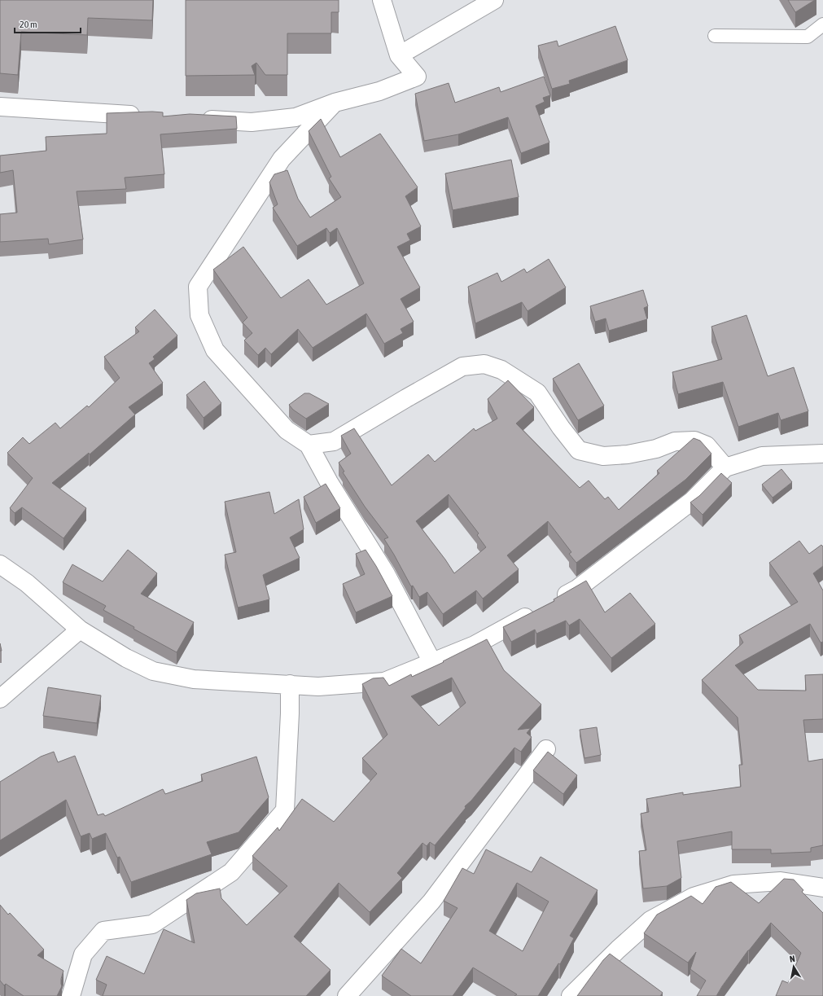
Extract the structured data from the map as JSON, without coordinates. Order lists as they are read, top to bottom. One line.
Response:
{"scale_bar":"20 m","north":"top"}
